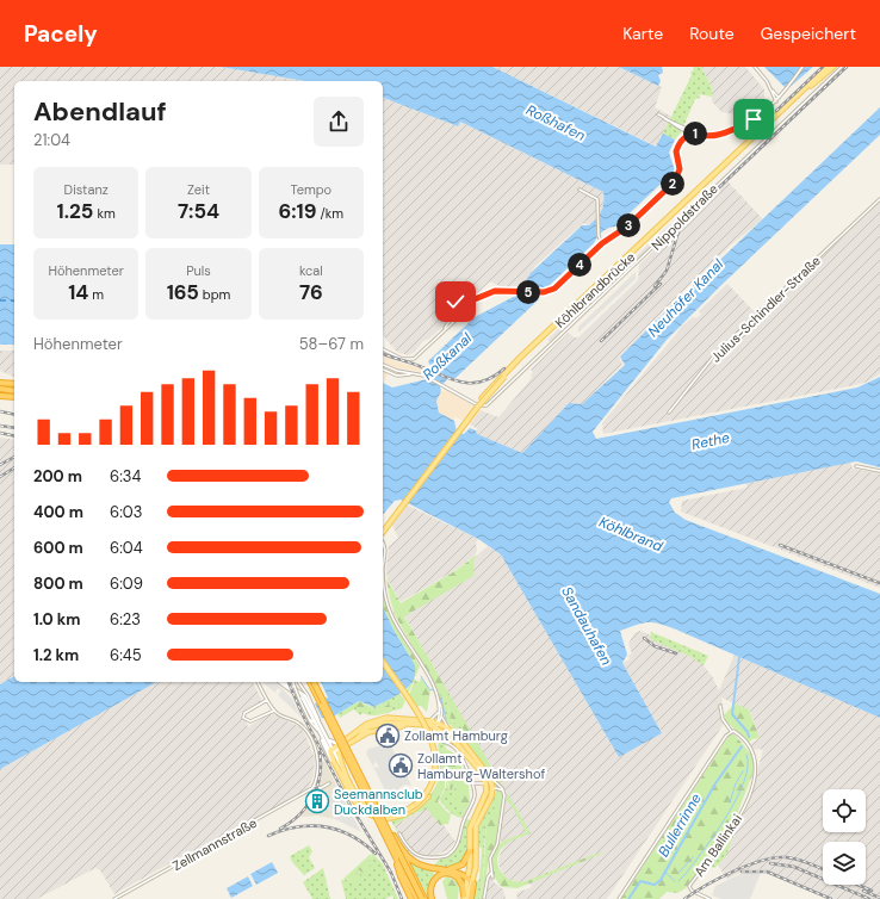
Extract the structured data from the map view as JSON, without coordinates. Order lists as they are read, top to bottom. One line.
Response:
{"streets":{"main road":["Köhlbrandbrücke"],"street":["Nippoldstraße","Julius-Schindler-Straße","Zellmannstraße","Am Ballinkai"]},"water":["Roßhafen","Neuhöfer Kanal","Roßkanal","Rethe","Köhlbrand","Sandauhafen","Bullerrinne"],"places":{"public building":["Zollamt Hamburg","Zollamt Hamburg-Waltershof"],"building":["Seemannsclub Duckdalben"]},"page":{"header":"Pacely","nav":["Karte","Route","Gespeichert"],"heading":["Abendlauf","21:04"],"pins":["1","2","3","4","5"],"stats":[["Distanz","1.25 km"],["Zeit","7:54"],["Tempo","6:19 /km"],["Höhenmeter","14 m"],["Puls","165 bpm"],["kcal","76"]],"chart":["Höhenmeter","58–67 m"],"list":[{"name":"200 m","note":"6:34"},{"name":"400 m","note":"6:03"},{"name":"600 m","note":"6:04"},{"name":"800 m","note":"6:09"},{"name":"1.0 km","note":"6:23"},{"name":"1.2 km","note":"6:45"}]}}
